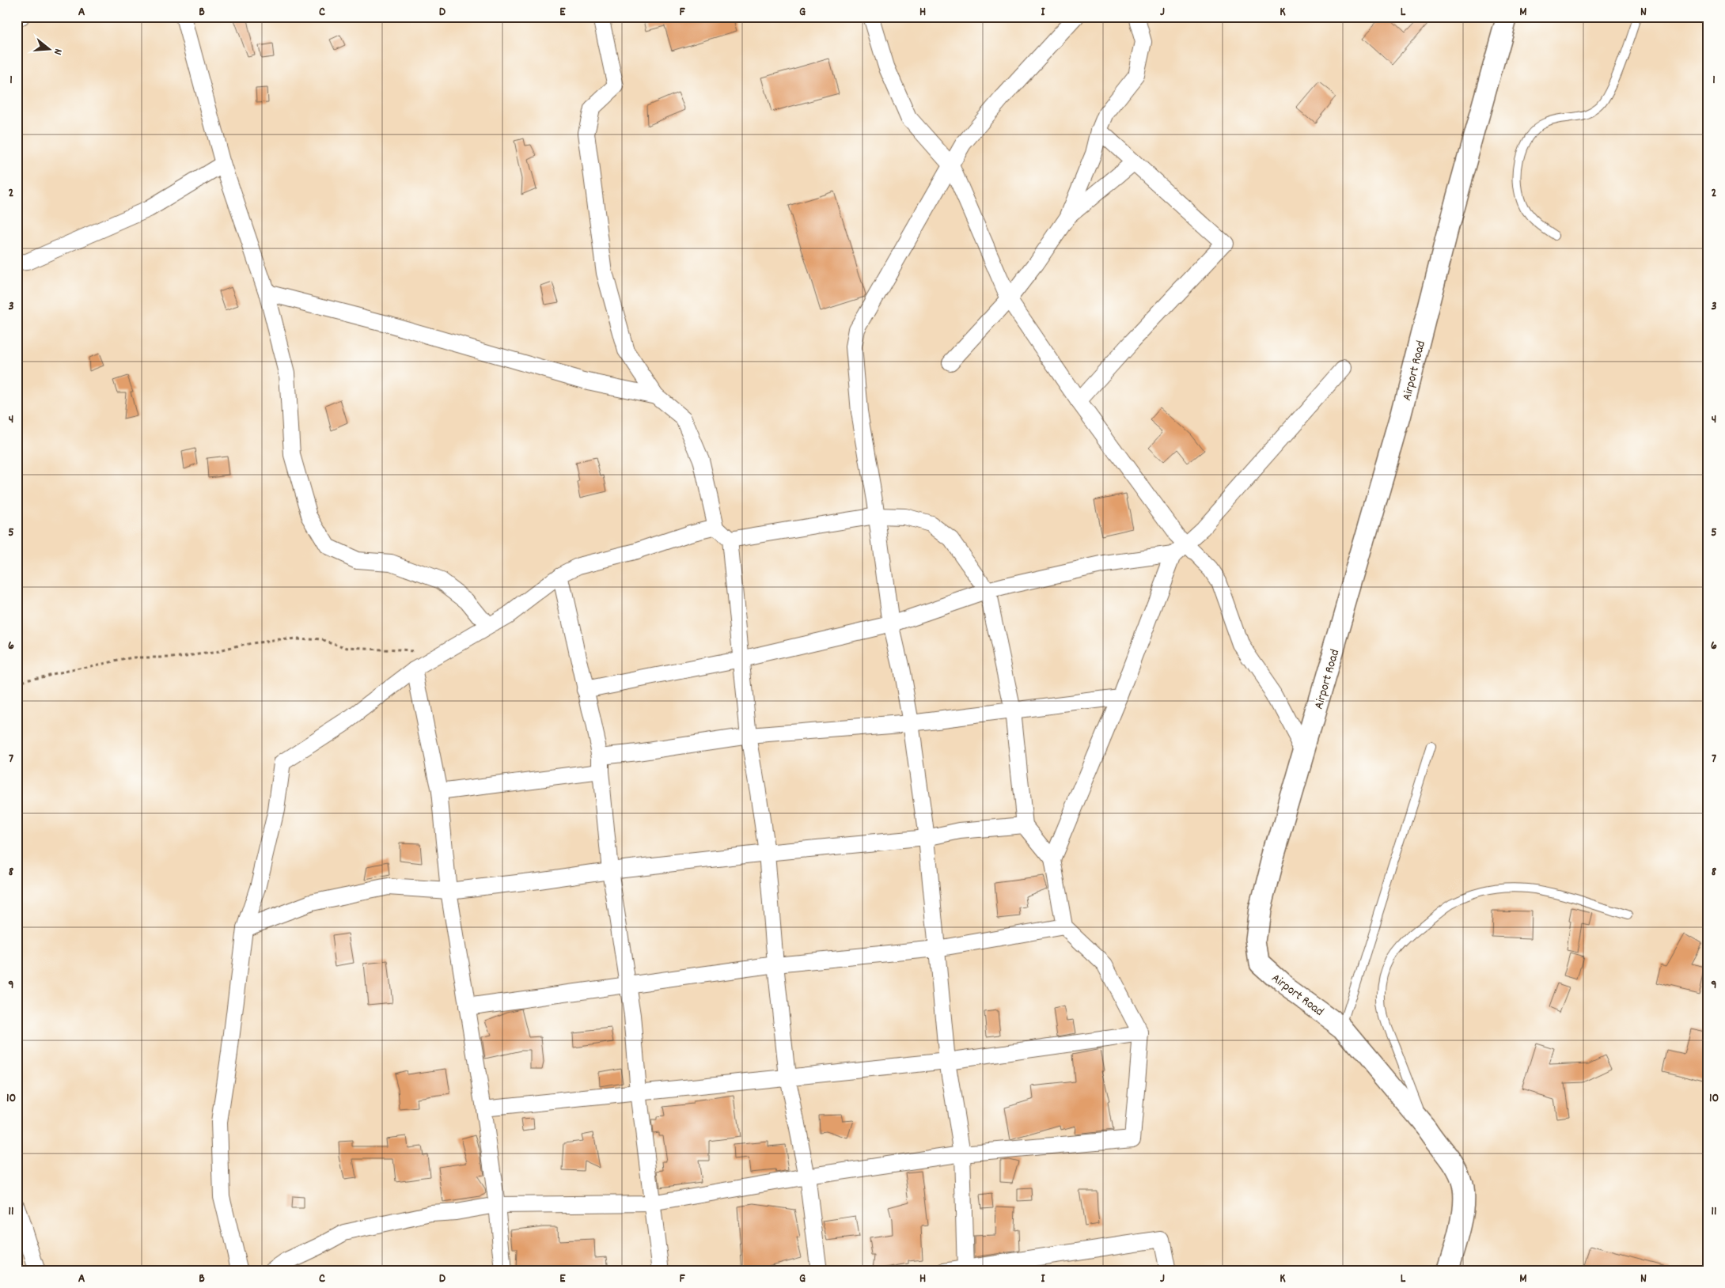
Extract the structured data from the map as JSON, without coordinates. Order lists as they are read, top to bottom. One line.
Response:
{"streets":{"street":["Airport Road"]},"north":"right","grid":{"columns":["A","B","C","D","E","F","G","H","I","J","K","L","M","N"],"rows":["1","2","3","4","5","6","7","8","9","10","11"]}}
